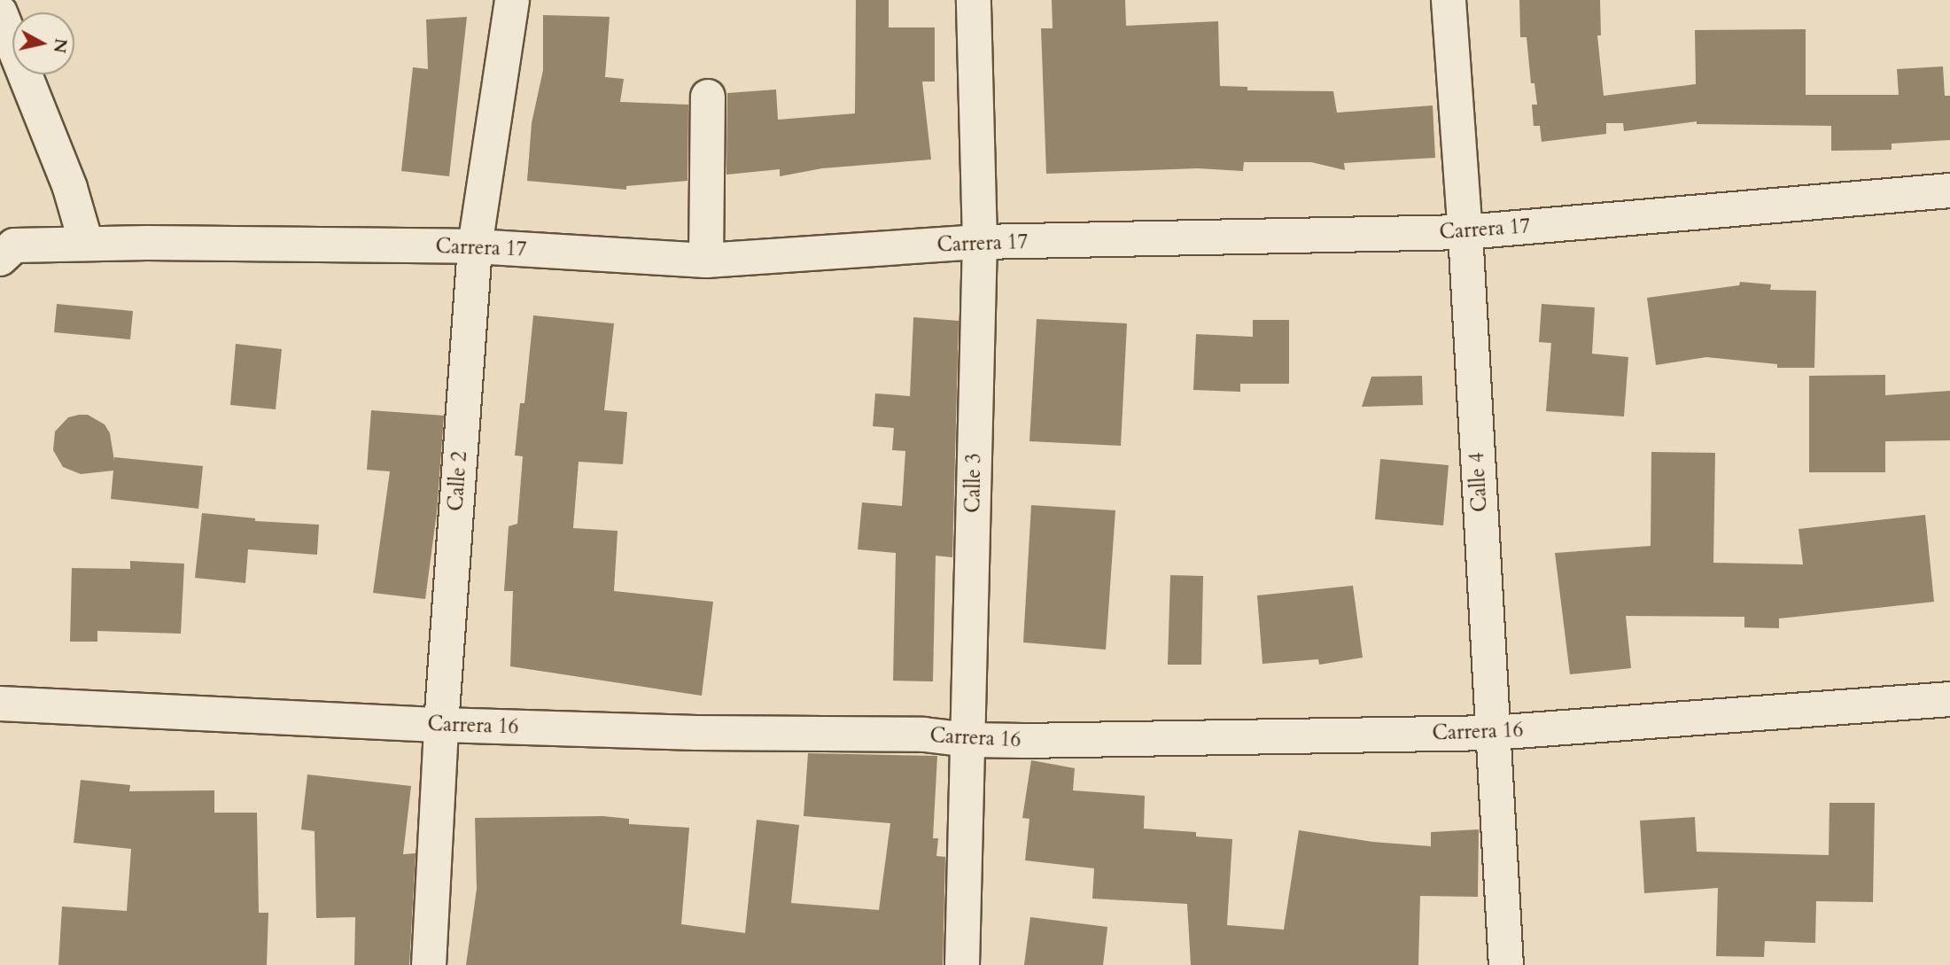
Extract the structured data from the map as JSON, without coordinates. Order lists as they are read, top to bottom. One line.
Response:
{"streets":{"street":["Carrera 17","Calle 2","Calle 4","Calle 3","Carrera 16"]},"crossings":[["Carrera 17","Calle 2"],["Carrera 17","Calle 4"],["Carrera 17","Calle 3"],["Calle 2","Carrera 16"],["Calle 4","Carrera 16"],["Calle 3","Carrera 16"]],"north":"right"}
